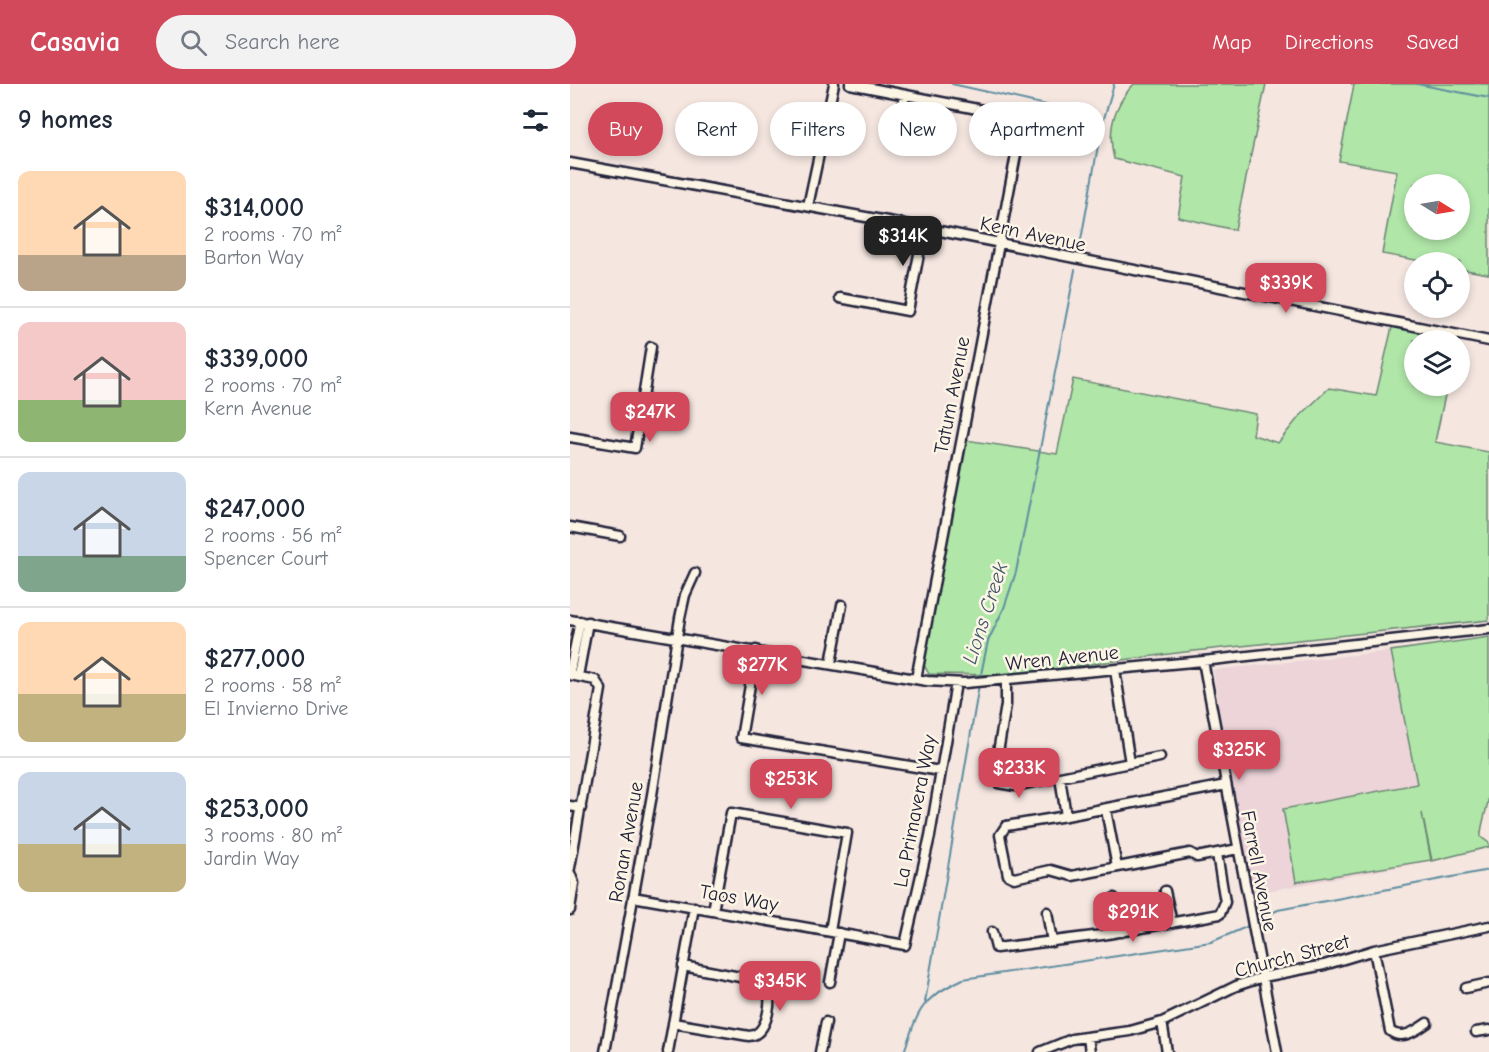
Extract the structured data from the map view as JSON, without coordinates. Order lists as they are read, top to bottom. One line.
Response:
{"streets":{"street":["Kern Avenue","Tatum Avenue","Wren Avenue","La Primavera Way","Ronan Avenue","Farrell Avenue","Taos Way","Church Street"]},"crossings":[["Kern Avenue","Tatum Avenue"],["Tatum Avenue","Wren Avenue"],["Wren Avenue","La Primavera Way"],["Wren Avenue","Ronan Avenue"],["Wren Avenue","Farrell Avenue"],["La Primavera Way","Taos Way"],["Ronan Avenue","Taos Way"],["Farrell Avenue","Church Street"]],"water":["Lions Creek"],"north":"right","page":{"header":"Casavia","search":"Search here","nav":["Map","Directions","Saved"],"heading":"9 homes","chip":["Buy","Rent","Filters","New","Apartment"],"list":[{"name":"$314,000","note":"2 rooms · 70 m² · Barton Way"},{"name":"$339,000","note":"2 rooms · 70 m² · Kern Avenue"},{"name":"$247,000","note":"2 rooms · 56 m² · Spencer Court"},{"name":"$277,000","note":"2 rooms · 58 m² · El Invierno Drive"},{"name":"$253,000","note":"3 rooms · 80 m² · Jardin Way"}],"price":["$314K","$339K","$247K","$277K","$325K","$233K","$253K","$291K","$345K"]}}
